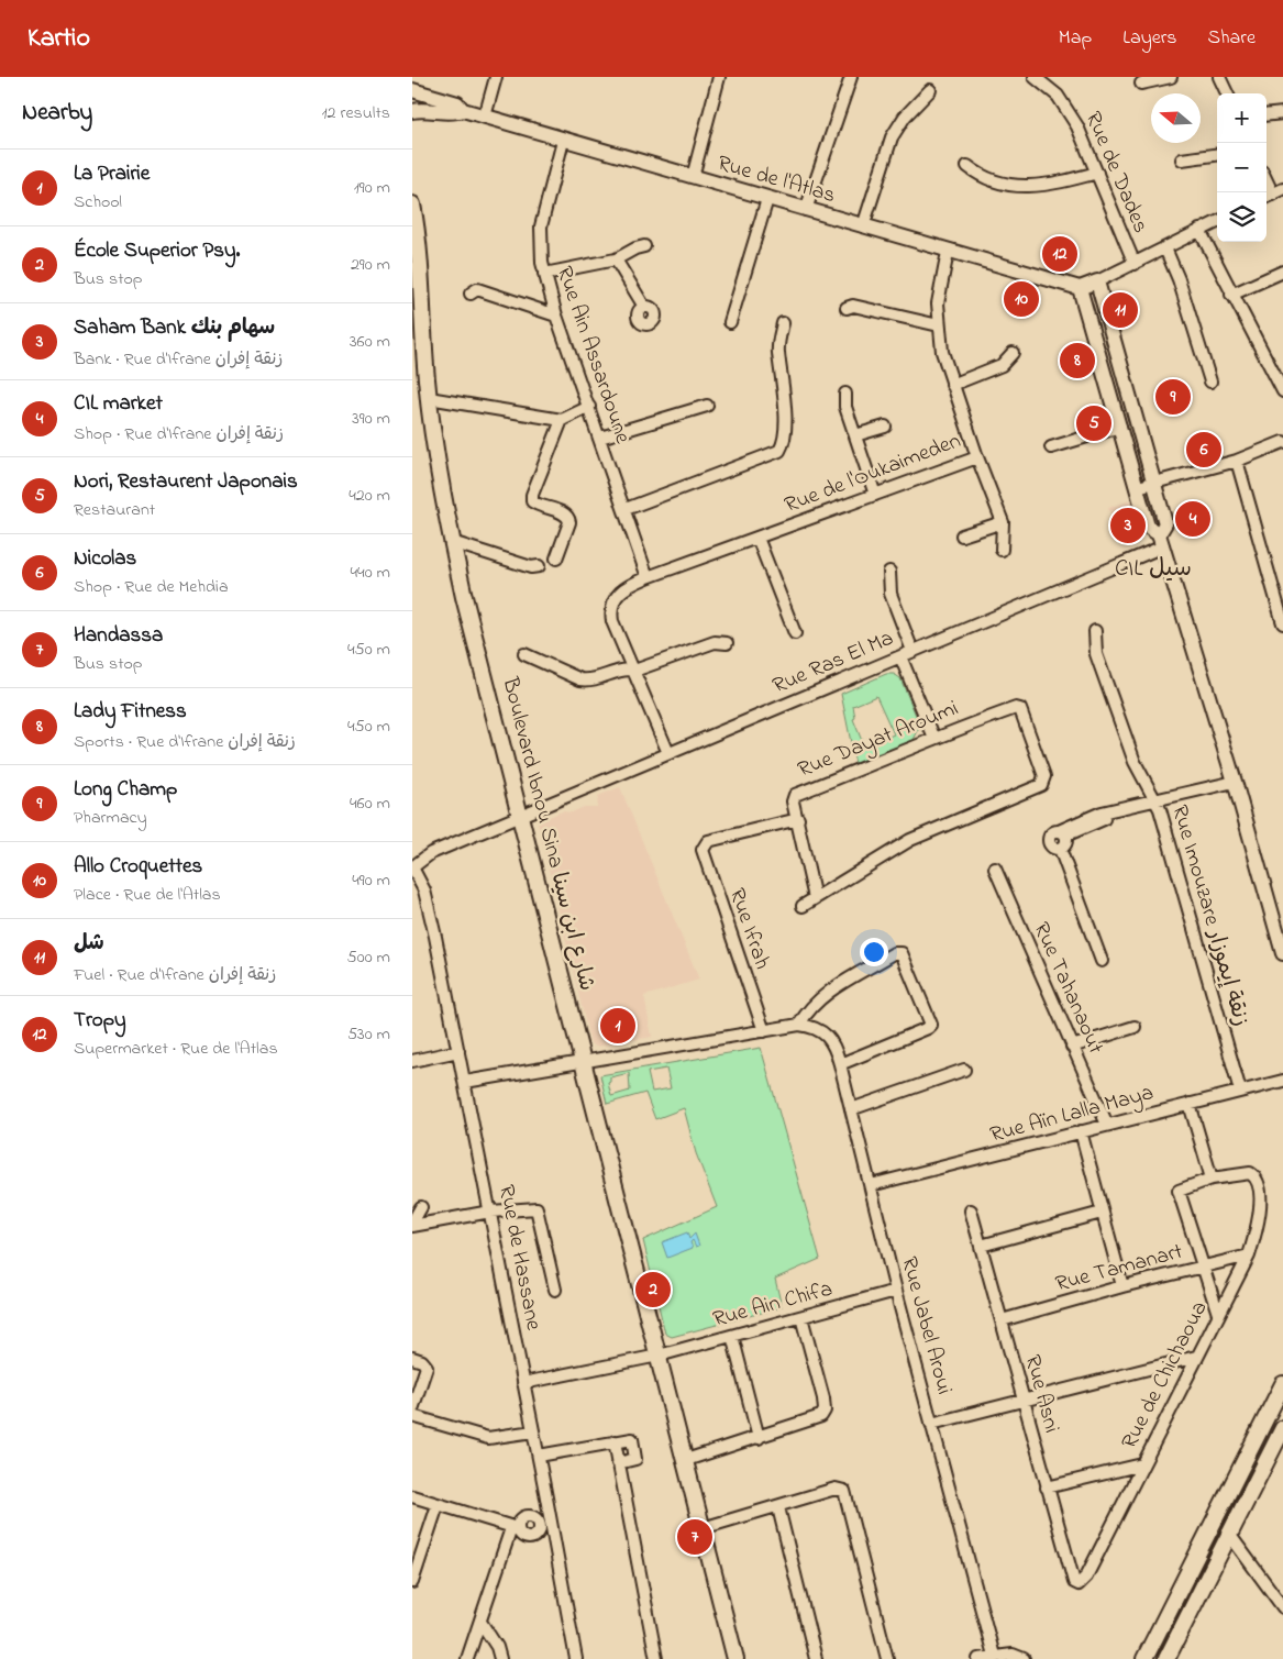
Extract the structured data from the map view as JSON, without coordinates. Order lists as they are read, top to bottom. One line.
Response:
{"streets":{"main road":["Boulevard Ibnou Sina شارع ابن سينا"],"street":["Rue de Dades","Rue de l'Atlas","Rue Ain Assardoune","Rue de l'Oukaimeden","Rue Ras El Ma","Rue Dayat Aroumi","Rue Imouzare زنقة إيموزار","Rue Ifrah","Rue Tahanaout","Rue Aïn Lalla Maya","Rue de Hassane","Rue Tamanart","Rue Ain Chifa","Rue Jabel Aroui","Rue de Chichaoua","Rue Asni"]},"crossings":[["Rue de l'Atlas","Rue Ain Assardoune"],["Rue de l'Atlas","Rue de l'Oukaimeden"],["Rue Ain Assardoune","Rue de l'Oukaimeden"],["Rue Ras El Ma","Boulevard Ibnou Sina شارع ابن سينا"],["Rue Ras El Ma","Rue de Hassane"],["Rue Dayat Aroumi","Rue Ifrah"],["Boulevard Ibnou Sina شارع ابن سينا","Rue Ain Chifa"],["Rue Imouzare زنقة إيموزار","Rue Aïn Lalla Maya"],["Rue Tahanaout","Rue Aïn Lalla Maya"],["Rue Aïn Lalla Maya","Rue Jabel Aroui"],["Rue de Hassane","Rue Ain Chifa"],["Rue Tamanart","Rue de Chichaoua"],["Rue Tamanart","Rue Asni"],["Rue Ain Chifa","Rue Jabel Aroui"],["Rue de Chichaoua","Rue Asni"]],"districts":["CIL سيل"],"north":"left","page":{"header":"Kartio","nav":["Map","Layers","Share"],"heading":["Nearby","12 results"],"map_buttons":["+","−"],"list":[{"mark":"1","name":"La Prairie","note":"School","value":"190 m"},{"mark":"2","name":"École Superior Psy.","note":"Bus stop","value":"290 m"},{"mark":"3","name":"Saham Bank سهام بنك","note":"Bank · Rue d'Ifrane زنقة إفران","value":"360 m"},{"mark":"4","name":"CIL market","note":"Shop · Rue d'Ifrane زنقة إفران","value":"390 m"},{"mark":"5","name":"Nori, Restaurent Japonais","note":"Restaurant","value":"420 m"},{"mark":"6","name":"Nicolas","note":"Shop · Rue de Mehdia","value":"440 m"},{"mark":"7","name":"Handassa","note":"Bus stop","value":"450 m"},{"mark":"8","name":"Lady Fitness","note":"Sports · Rue d'Ifrane زنقة إفران","value":"450 m"},{"mark":"9","name":"Long Champ","note":"Pharmacy","value":"460 m"},{"mark":"10","name":"Allo Croquettes","note":"Place · Rue de l'Atlas","value":"490 m"},{"mark":"11","name":"شل","note":"Fuel · Rue d'Ifrane زنقة إفران","value":"500 m"},{"mark":"12","name":"Tropy","note":"Supermarket · Rue de l'Atlas","value":"530 m"}],"pins":["12","10","11","8","9","5","6","4","3","1","2","7"]}}
